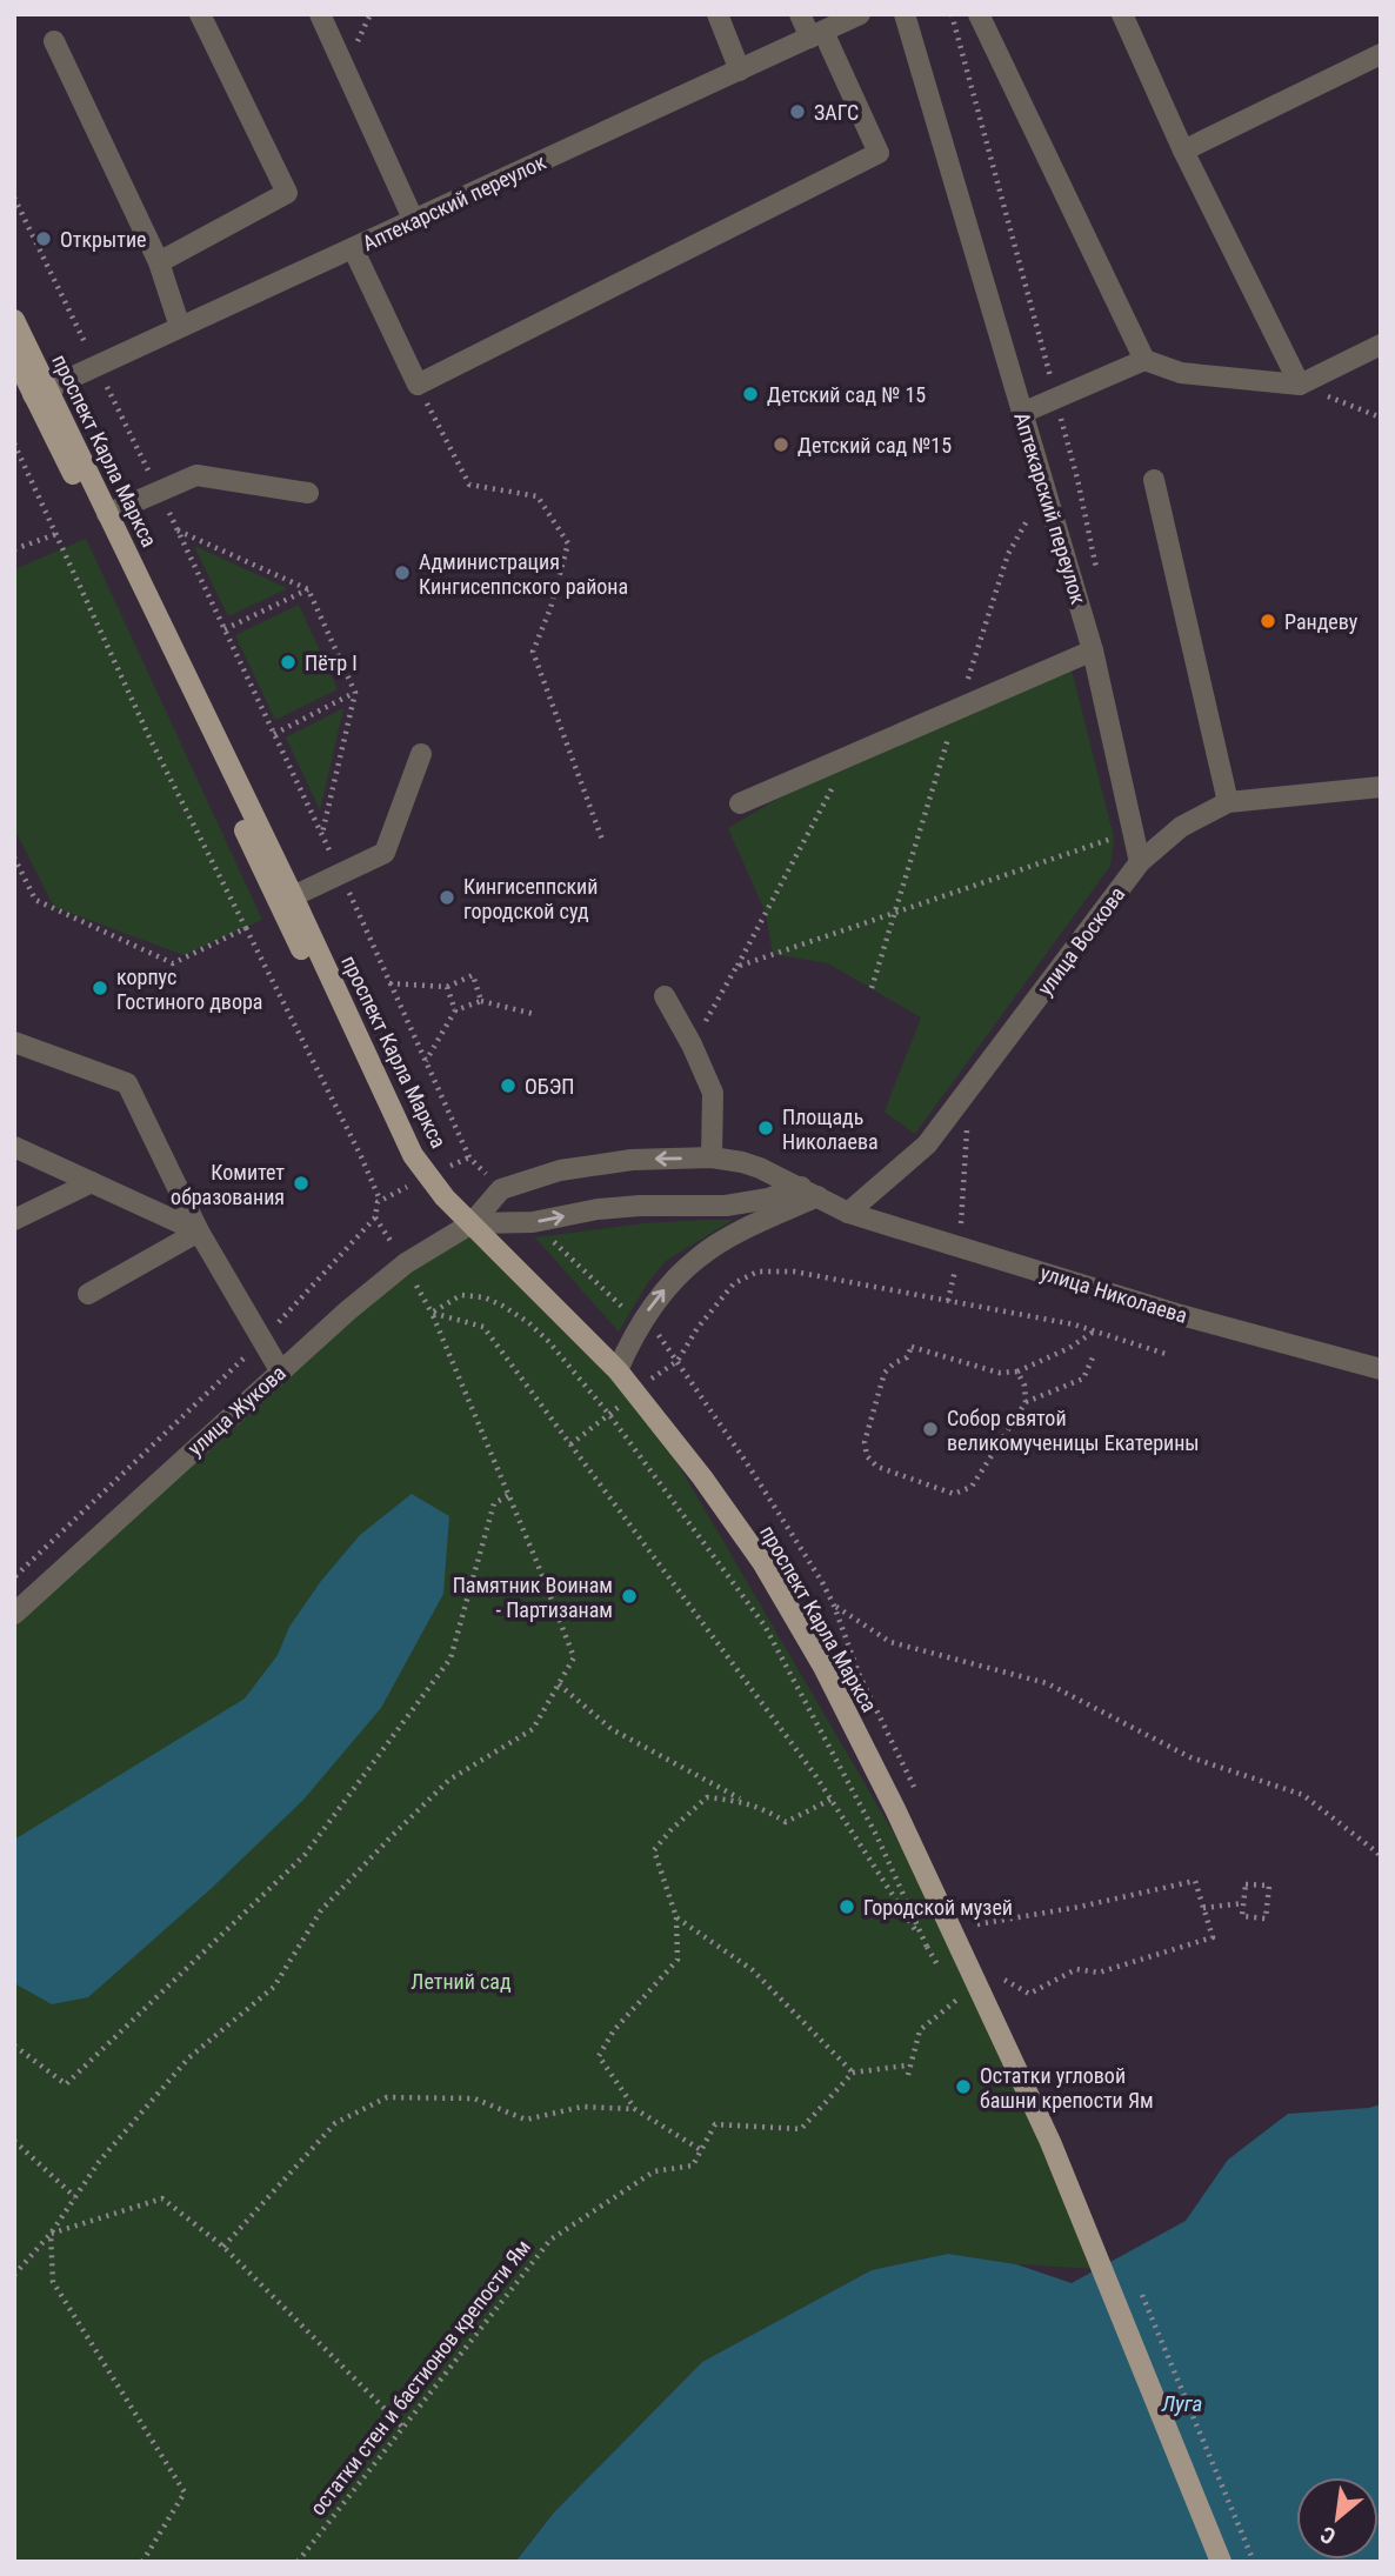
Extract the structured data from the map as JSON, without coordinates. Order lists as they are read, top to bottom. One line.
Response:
{"streets":{"main road":["проспект Карла Маркса"],"street":["Аптекарский переулок","улица Воскова","улица Николаева","улица Жукова"],"path":["остатки стен и бастионов крепости Ям"]},"crossings":[["Аптекарский переулок","проспект Карла Маркса"],["Аптекарский переулок","улица Воскова"],["проспект Карла Маркса","улица Николаева"],["проспект Карла Маркса","улица Жукова"],["улица Воскова","улица Николаева"],["улица Николаева","улица Жукова"]],"water":["Луга"],"parks":["Летний сад"],"places":["ЗАГС","Открытие","Детский сад № 15","Детский сад №15","Администрация Кингисеппского района","Рандеву","Пётр I","Кингисеппский городской суд","корпус Гостиного двора","ОБЭП","Площадь Николаева","Комитет образования","Собор святой великомученицы Екатерины","Памятник Воинам - Партизанам","Городской музей","Остатки угловой башни крепости Ям"],"north":"bottom left"}
